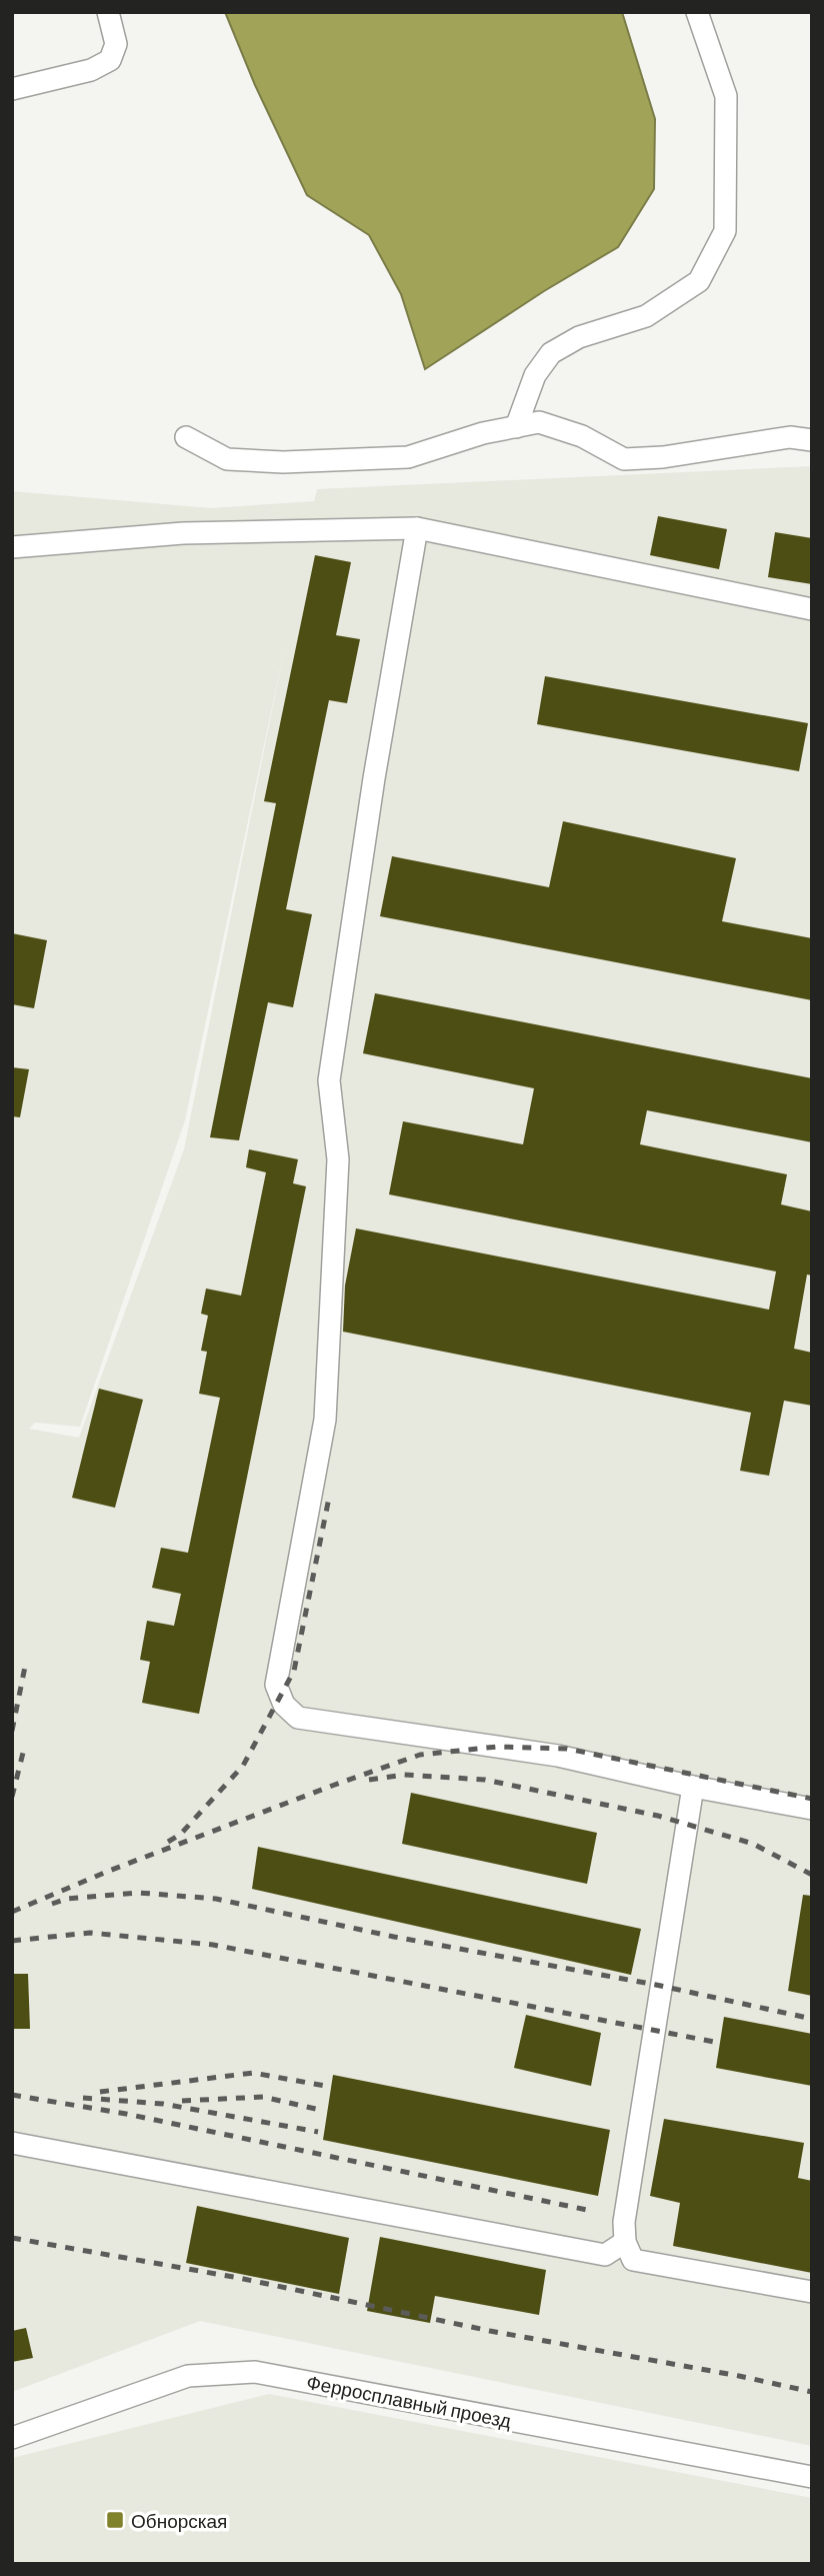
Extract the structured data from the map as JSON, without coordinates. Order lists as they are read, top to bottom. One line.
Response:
{"streets":{"street":["Ферросплавный проезд"]},"places":{"transit":["Обнорская"]}}
